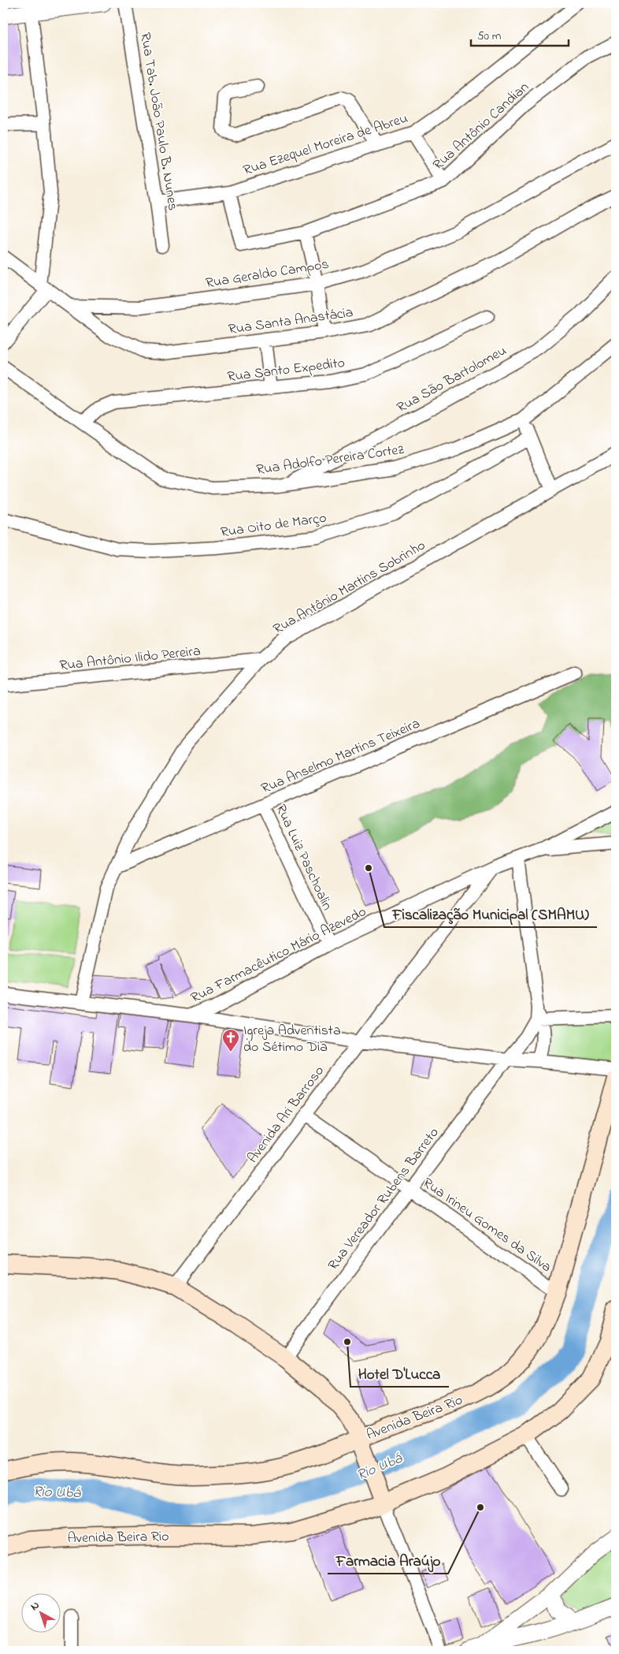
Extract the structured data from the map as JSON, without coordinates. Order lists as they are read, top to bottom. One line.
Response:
{"streets":{"main road":["Avenida Beira Rio"],"street":["Rua Tab. João Paulo B. Nunes","Rua Antônio Candian","Rua Ezequel Moreira de Abreu","Rua Geraldo Campos","Rua Santa Anastácia","Rua Santo Expedito","Rua São Bartolomeu","Rua Adolfo Pereira Cortez","Rua Oito de Março","Rua Antônio Martins Sobrinho","Rua Antônio Ilido Pereira","Rua Anselmo Martins Teixeira","Rua Luiz Paschoalin","Rua Farmacêutico Mário Azevedo","Avenida Ari Barroso","Rua Vereador Rubens Barreto","Rua Irineu Gomes da Silva"]},"crossings":[["Rua Tab. João Paulo B. Nunes","Rua Ezequel Moreira de Abreu"],["Rua Antônio Candian","Rua Ezequel Moreira de Abreu"],["Rua Geraldo Campos","Rua Santa Anastácia"],["Rua Santo Expedito","Rua Adolfo Pereira Cortez"],["Rua São Bartolomeu","Rua Adolfo Pereira Cortez"],["Rua Antônio Martins Sobrinho","Rua Antônio Ilido Pereira"],["Rua Antônio Martins Sobrinho","Rua Anselmo Martins Teixeira"],["Rua Anselmo Martins Teixeira","Rua Luiz Paschoalin"],["Rua Luiz Paschoalin","Rua Farmacêutico Mário Azevedo"],["Rua Farmacêutico Mário Azevedo","Avenida Ari Barroso"],["Avenida Ari Barroso","Rua Irineu Gomes da Silva"],["Rua Vereador Rubens Barreto","Rua Irineu Gomes da Silva"],["Rua Irineu Gomes da Silva","Avenida Beira Rio"]],"water":["Rio Ubá"],"places":{"other":["Fiscalização Municipal (SMAMU)","Hotel D'Lucca","Farmacia Araújo"],"church":["Igreja Adventista do Sétimo Dia"]},"scale_bar":"50 m","north":"top left"}
